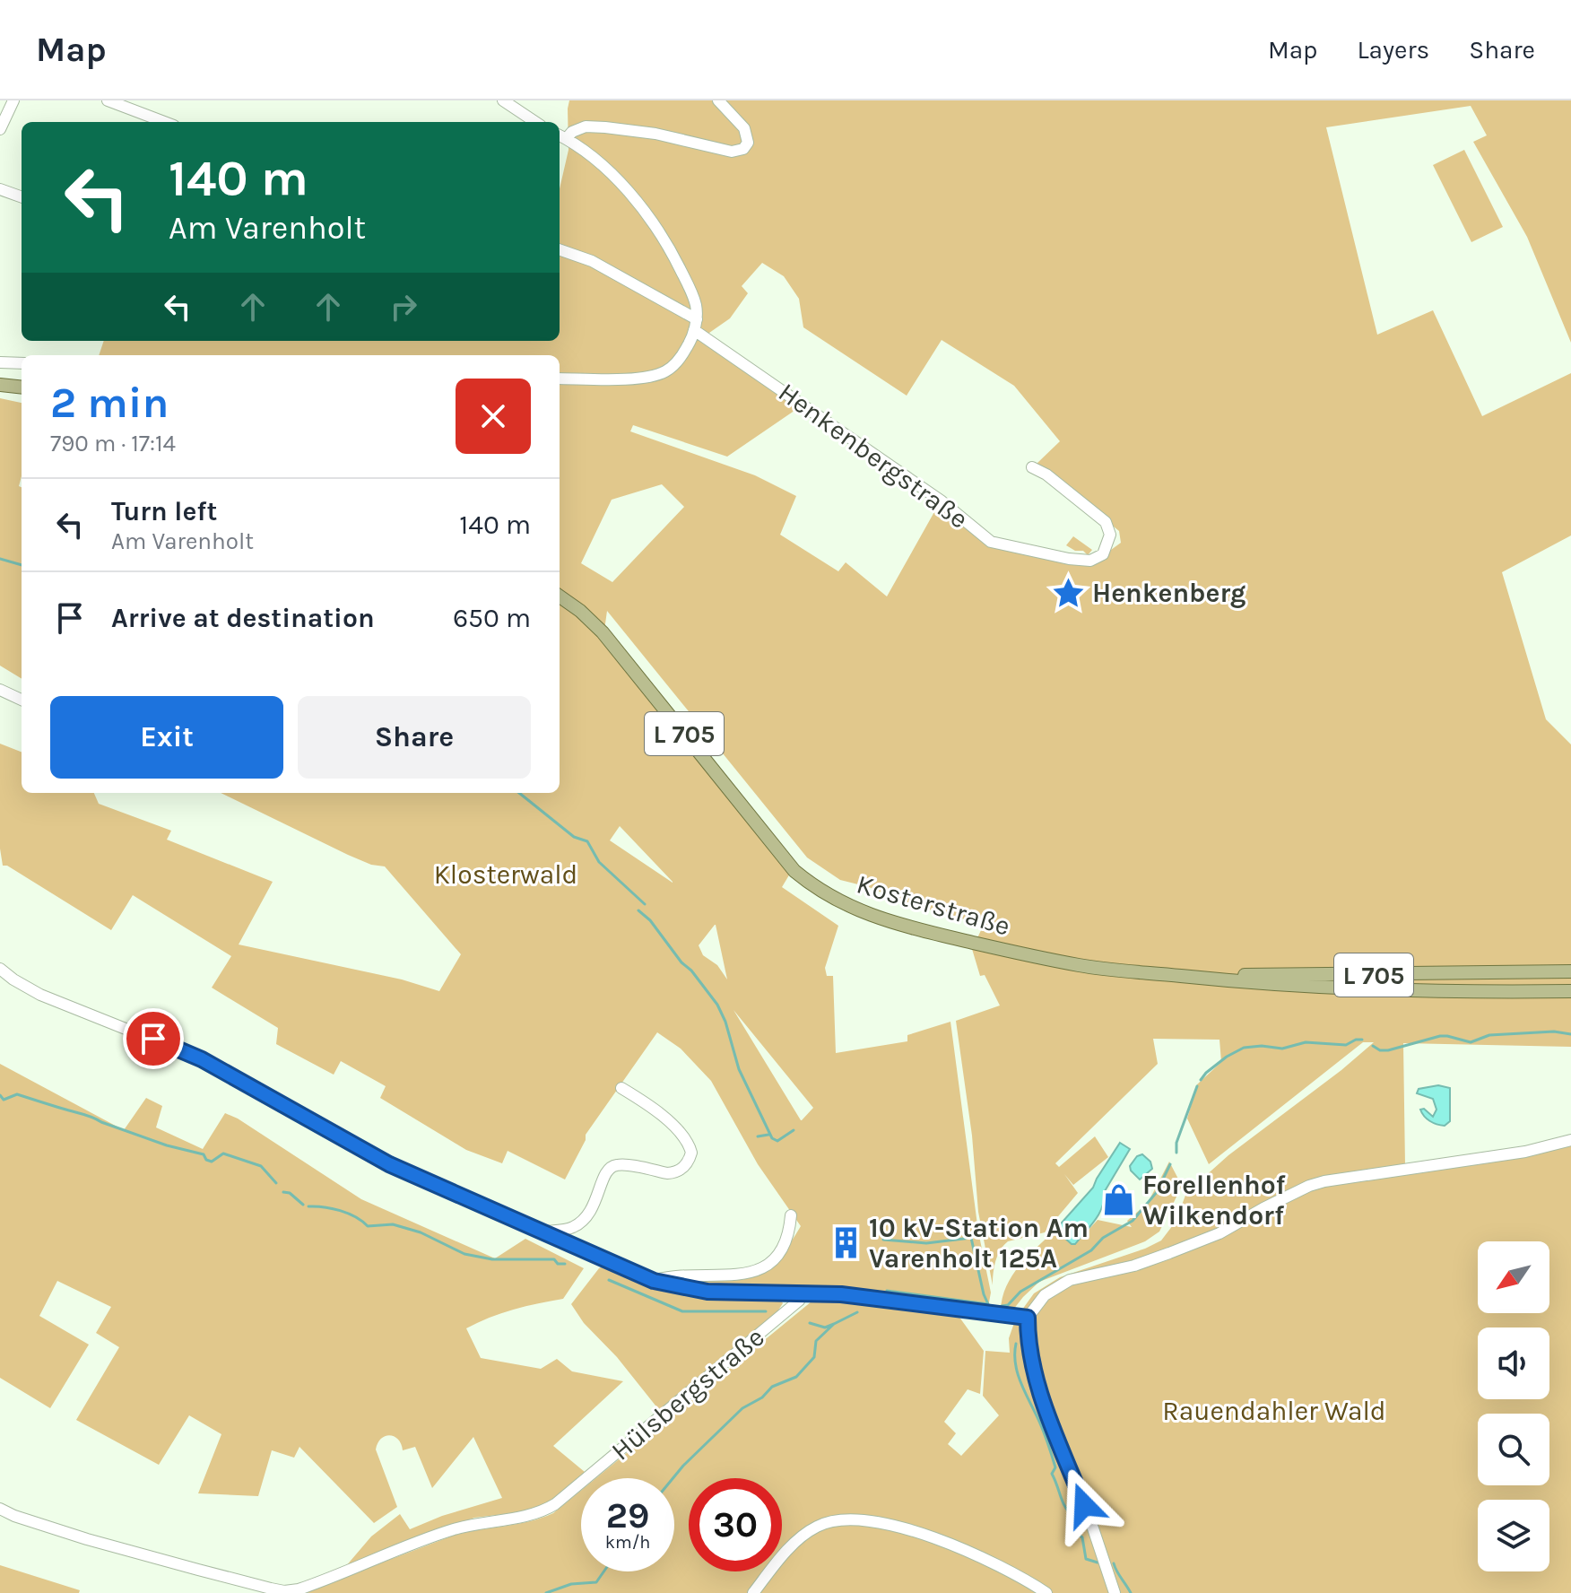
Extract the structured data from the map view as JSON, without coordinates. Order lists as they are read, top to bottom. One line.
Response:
{"streets":{"main road":["L 705","Kosterstraße"],"street":["Henkenbergstraße","Hülsbergstraße"]},"parks":["Klosterwald","Rauendahler Wald"],"places":{"place":["Henkenberg"],"shop":["Forellenhof Wilkendorf"],"building":["10 kV-Station Am Varenholt 125A"]},"north":"bottom left","page":{"header":"Map","nav":["Map","Layers","Share"],"turn":["140 m","Am Varenholt"],"heading":["2 min","790 m · 17:14"],"list":[{"name":"Turn left","note":"Am Varenholt","value":"140 m"},{"name":"Arrive at destination","value":"650 m"}],"buttons":["Exit","Share"],"speed":"29 km/h","limit":"30"}}
